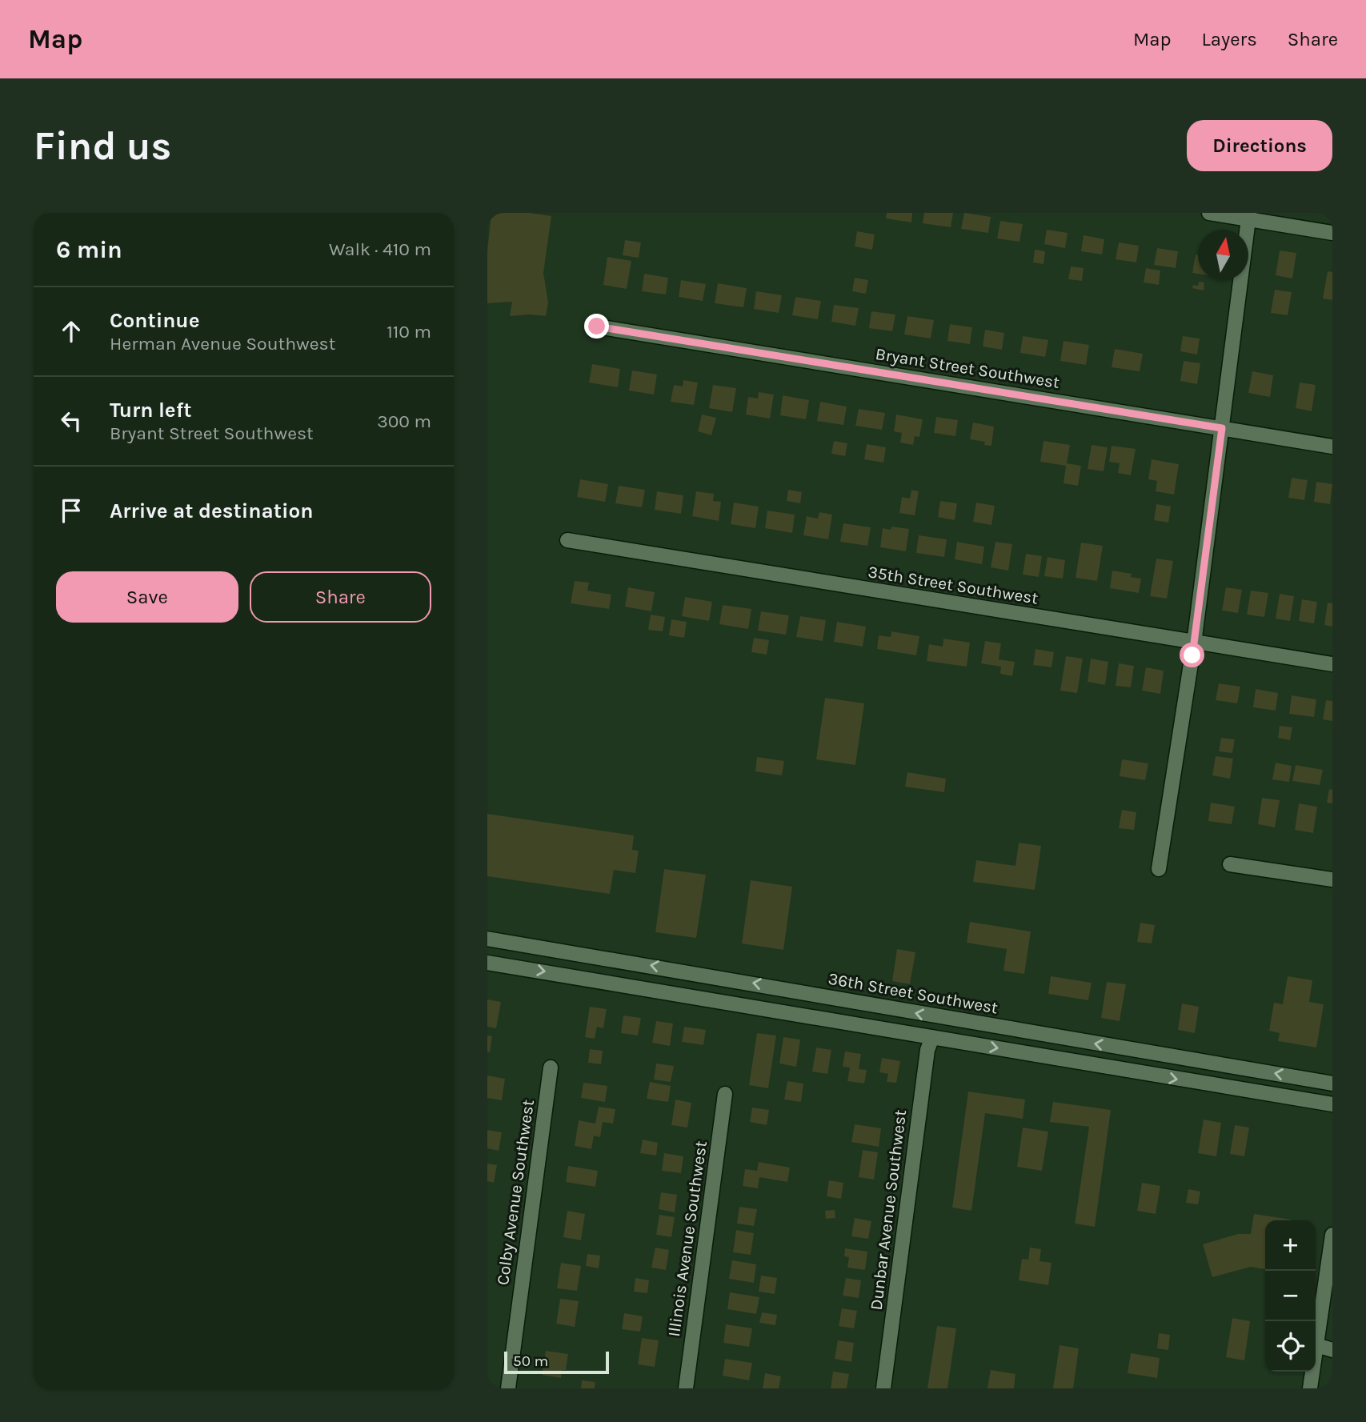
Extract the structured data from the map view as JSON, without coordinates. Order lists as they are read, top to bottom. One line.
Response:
{"streets":{"street":["Bryant Street Southwest","35th Street Southwest","36th Street Southwest","Colby Avenue Southwest","Dunbar Avenue Southwest","Illinois Avenue Southwest"]},"scale_bar":"50 m","north":"top","page":{"header":"Map","nav":["Map","Layers","Share"],"buttons":["Directions",["Save","Share"]],"title":"Find us","heading":["6 min","Walk · 410 m"],"list":[["Continue","Herman Avenue Southwest","110 m"],["Turn left","Bryant Street Southwest","300 m"],"Arrive at destination"],"map_buttons":["+","−"],"scale":"50 m"}}
